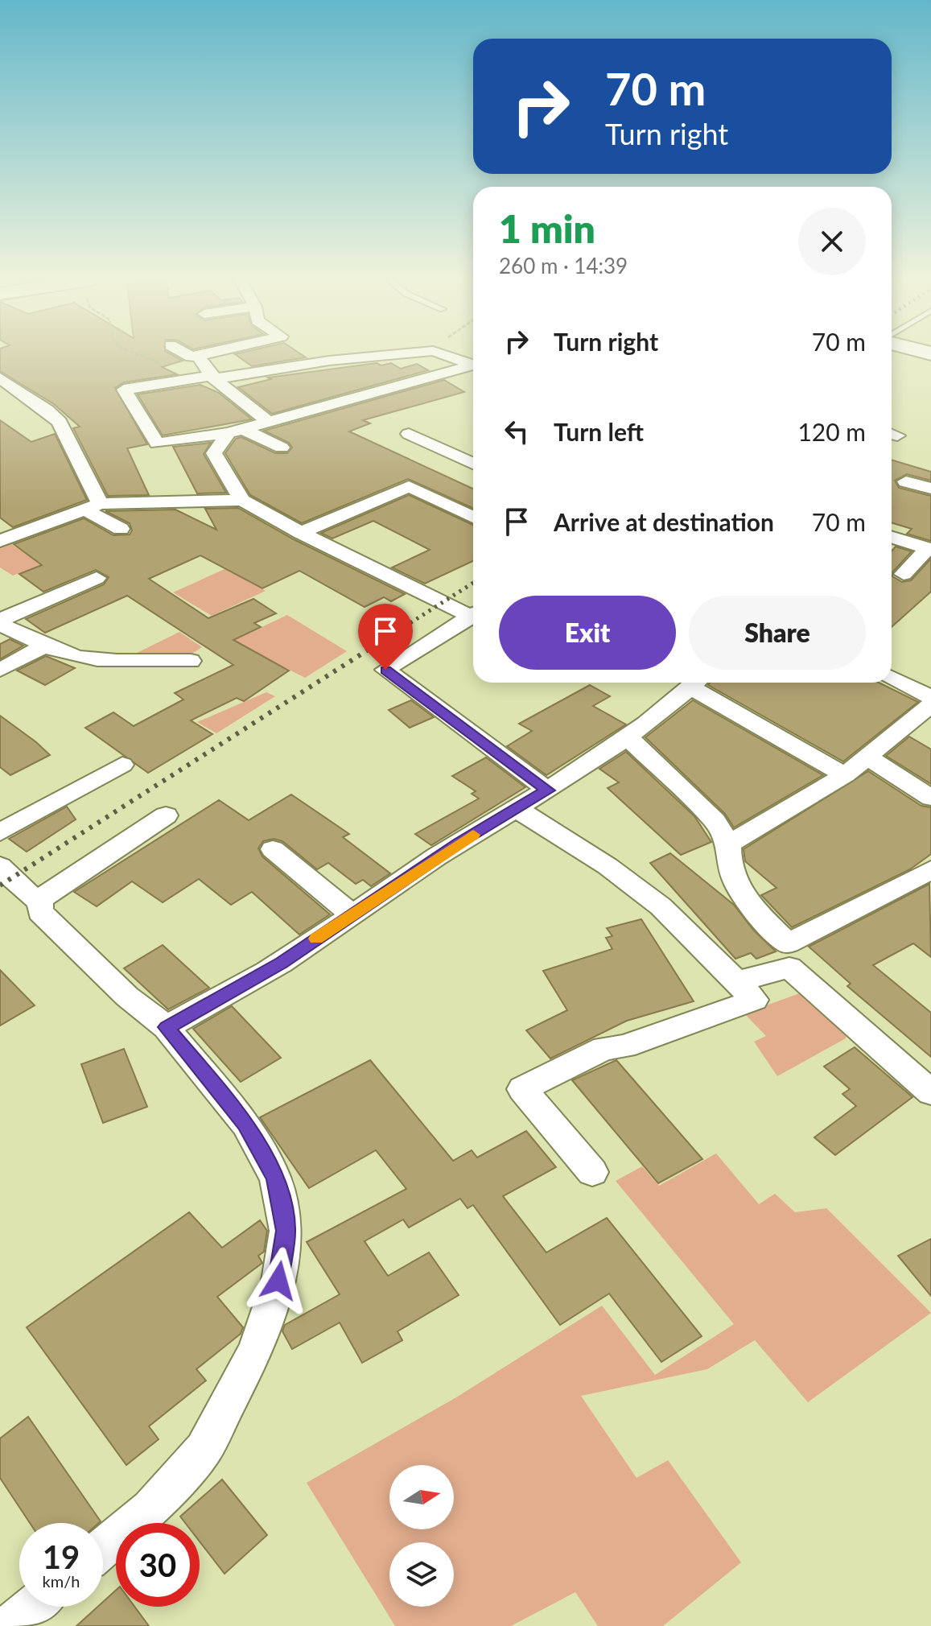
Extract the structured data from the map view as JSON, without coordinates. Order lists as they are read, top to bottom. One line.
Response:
{"north":"right","page":{"turn":["70 m","Turn right"],"heading":["1 min","260 m · 14:39"],"list":[{"name":"Turn right","value":"70 m"},{"name":"Turn left","value":"120 m"},{"name":"Arrive at destination","value":"70 m"}],"buttons":["Exit","Share"],"speed":"19 km/h","limit":"30"}}
